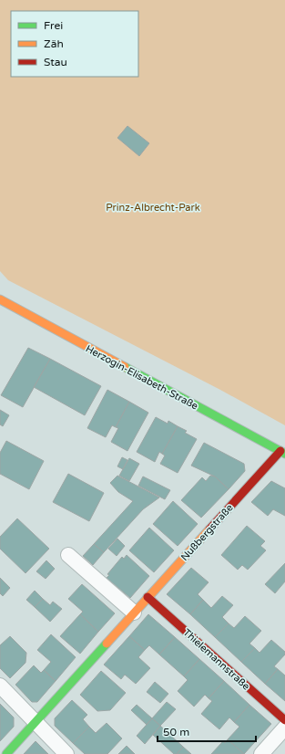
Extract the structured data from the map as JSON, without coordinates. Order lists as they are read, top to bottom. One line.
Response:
{"streets":{"street":["Herzogin-Elisabeth-Straße","Nußbergstraße","Thielemannstraße"]},"crossings":[["Herzogin-Elisabeth-Straße","Nußbergstraße"],["Nußbergstraße","Thielemannstraße"]],"parks":["Prinz-Albrecht-Park"],"legend":["Frei","Zäh","Stau"],"scale_bar":"50 m"}
